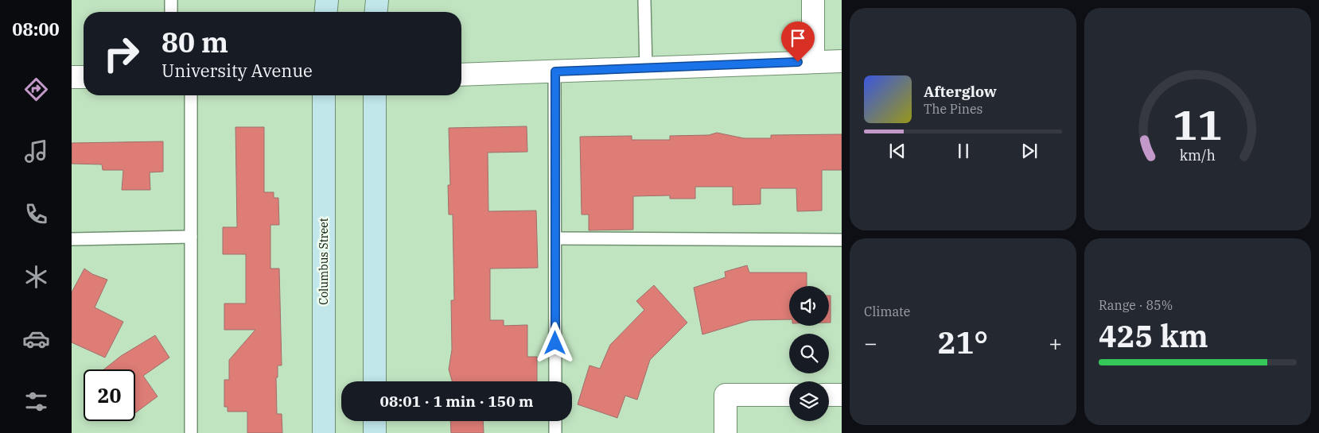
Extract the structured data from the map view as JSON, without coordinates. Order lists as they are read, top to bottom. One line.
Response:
{"streets":{"main road":["Columbus Street"]},"page":{"tabs":"08:00","turn":["80 m","University Avenue"],"song":["Afterglow","The Pines"],"tile":["Climate",["Range · 85%","425 km"]],"heat":["−","21°","+"],"limit":"20","trip":"08:01 · 1 min · 150 m","gauge":["11","km/h"]}}
